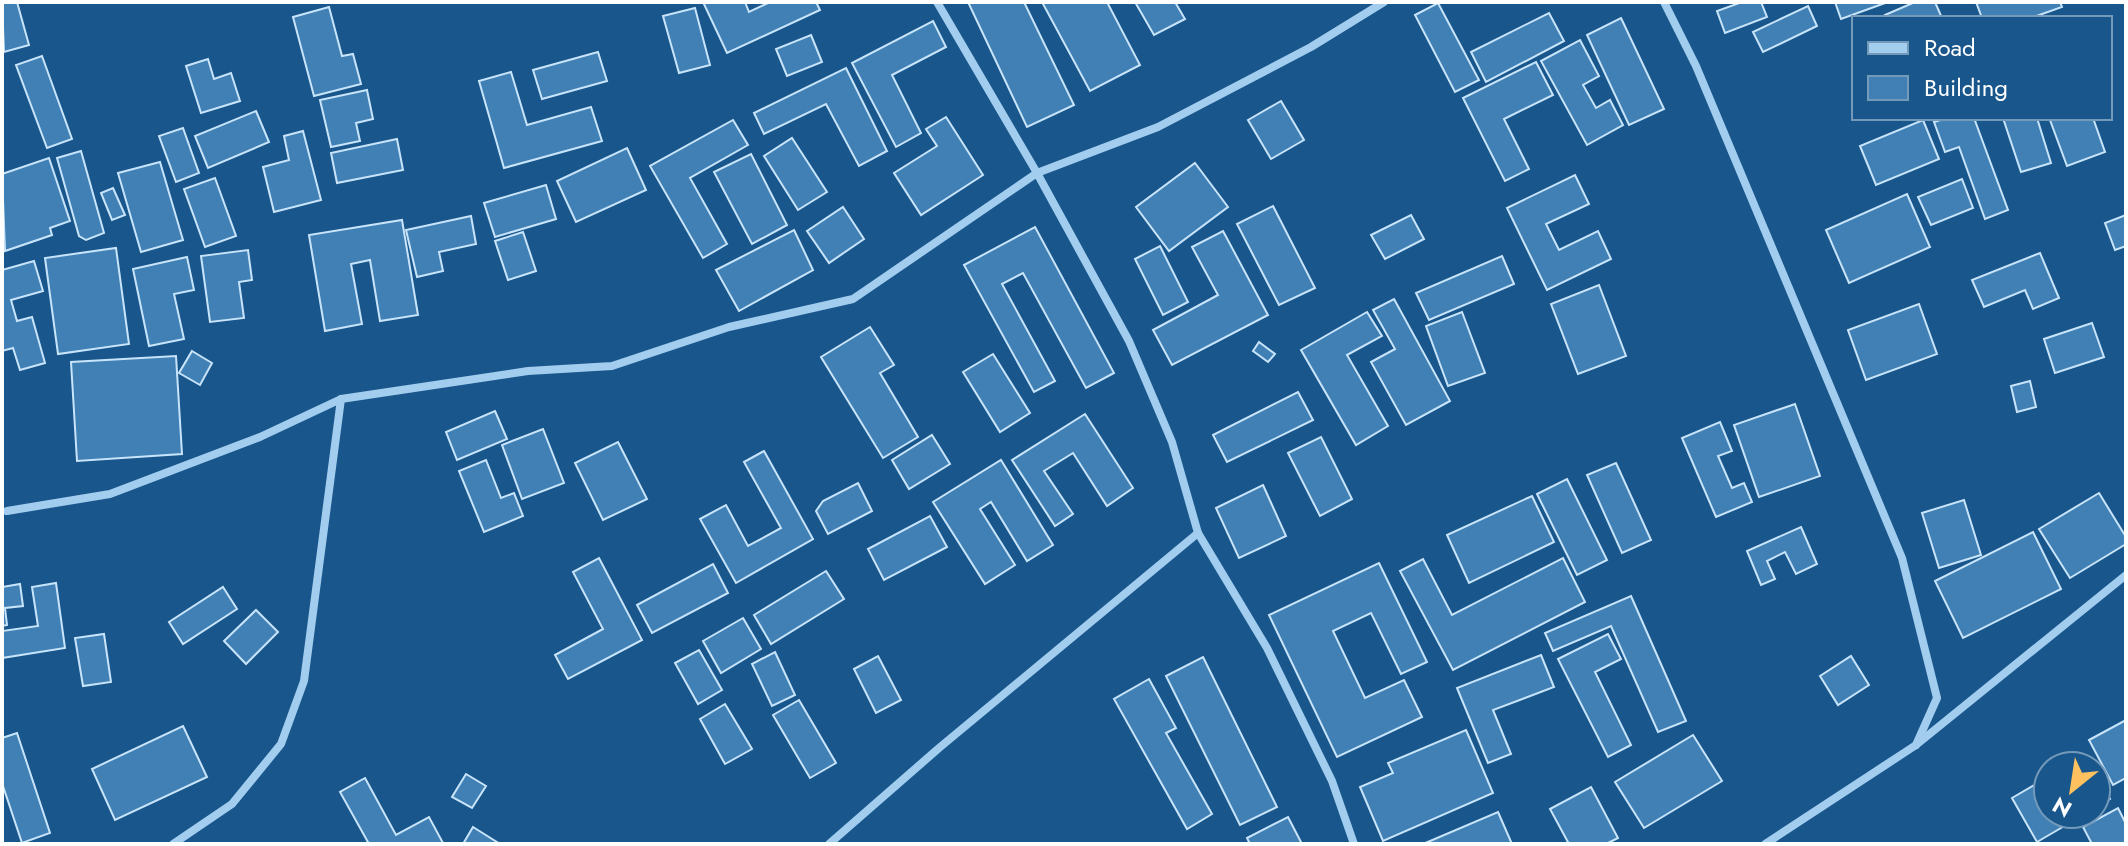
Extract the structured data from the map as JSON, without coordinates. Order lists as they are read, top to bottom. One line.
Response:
{"legend":["Road","Building"],"north":"bottom left"}
